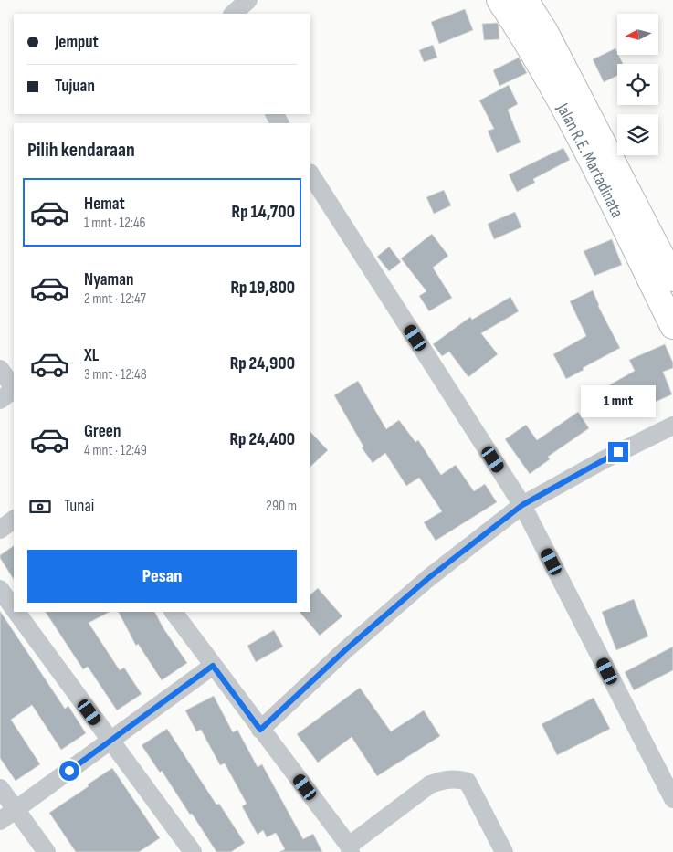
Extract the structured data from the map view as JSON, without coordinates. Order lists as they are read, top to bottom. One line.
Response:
{"streets":{"highway":["Jalan R.E. Martadinata"]},"north":"left","page":{"banner":["Jemput","Tujuan"],"heading":"Pilih kendaraan","list":[{"name":"Hemat","note":"1 mnt · 12:46","value":"Rp 14,700"},{"name":"Nyaman","note":"2 mnt · 12:47","value":"Rp 19,800"},{"name":"XL","note":"3 mnt · 12:48","value":"Rp 24,900"},{"name":"Green","note":"4 mnt · 12:49","value":"Rp 24,400"}],"bubble":"1 mnt","pay":["Tunai","290 m"],"buttons":"Pesan"}}
